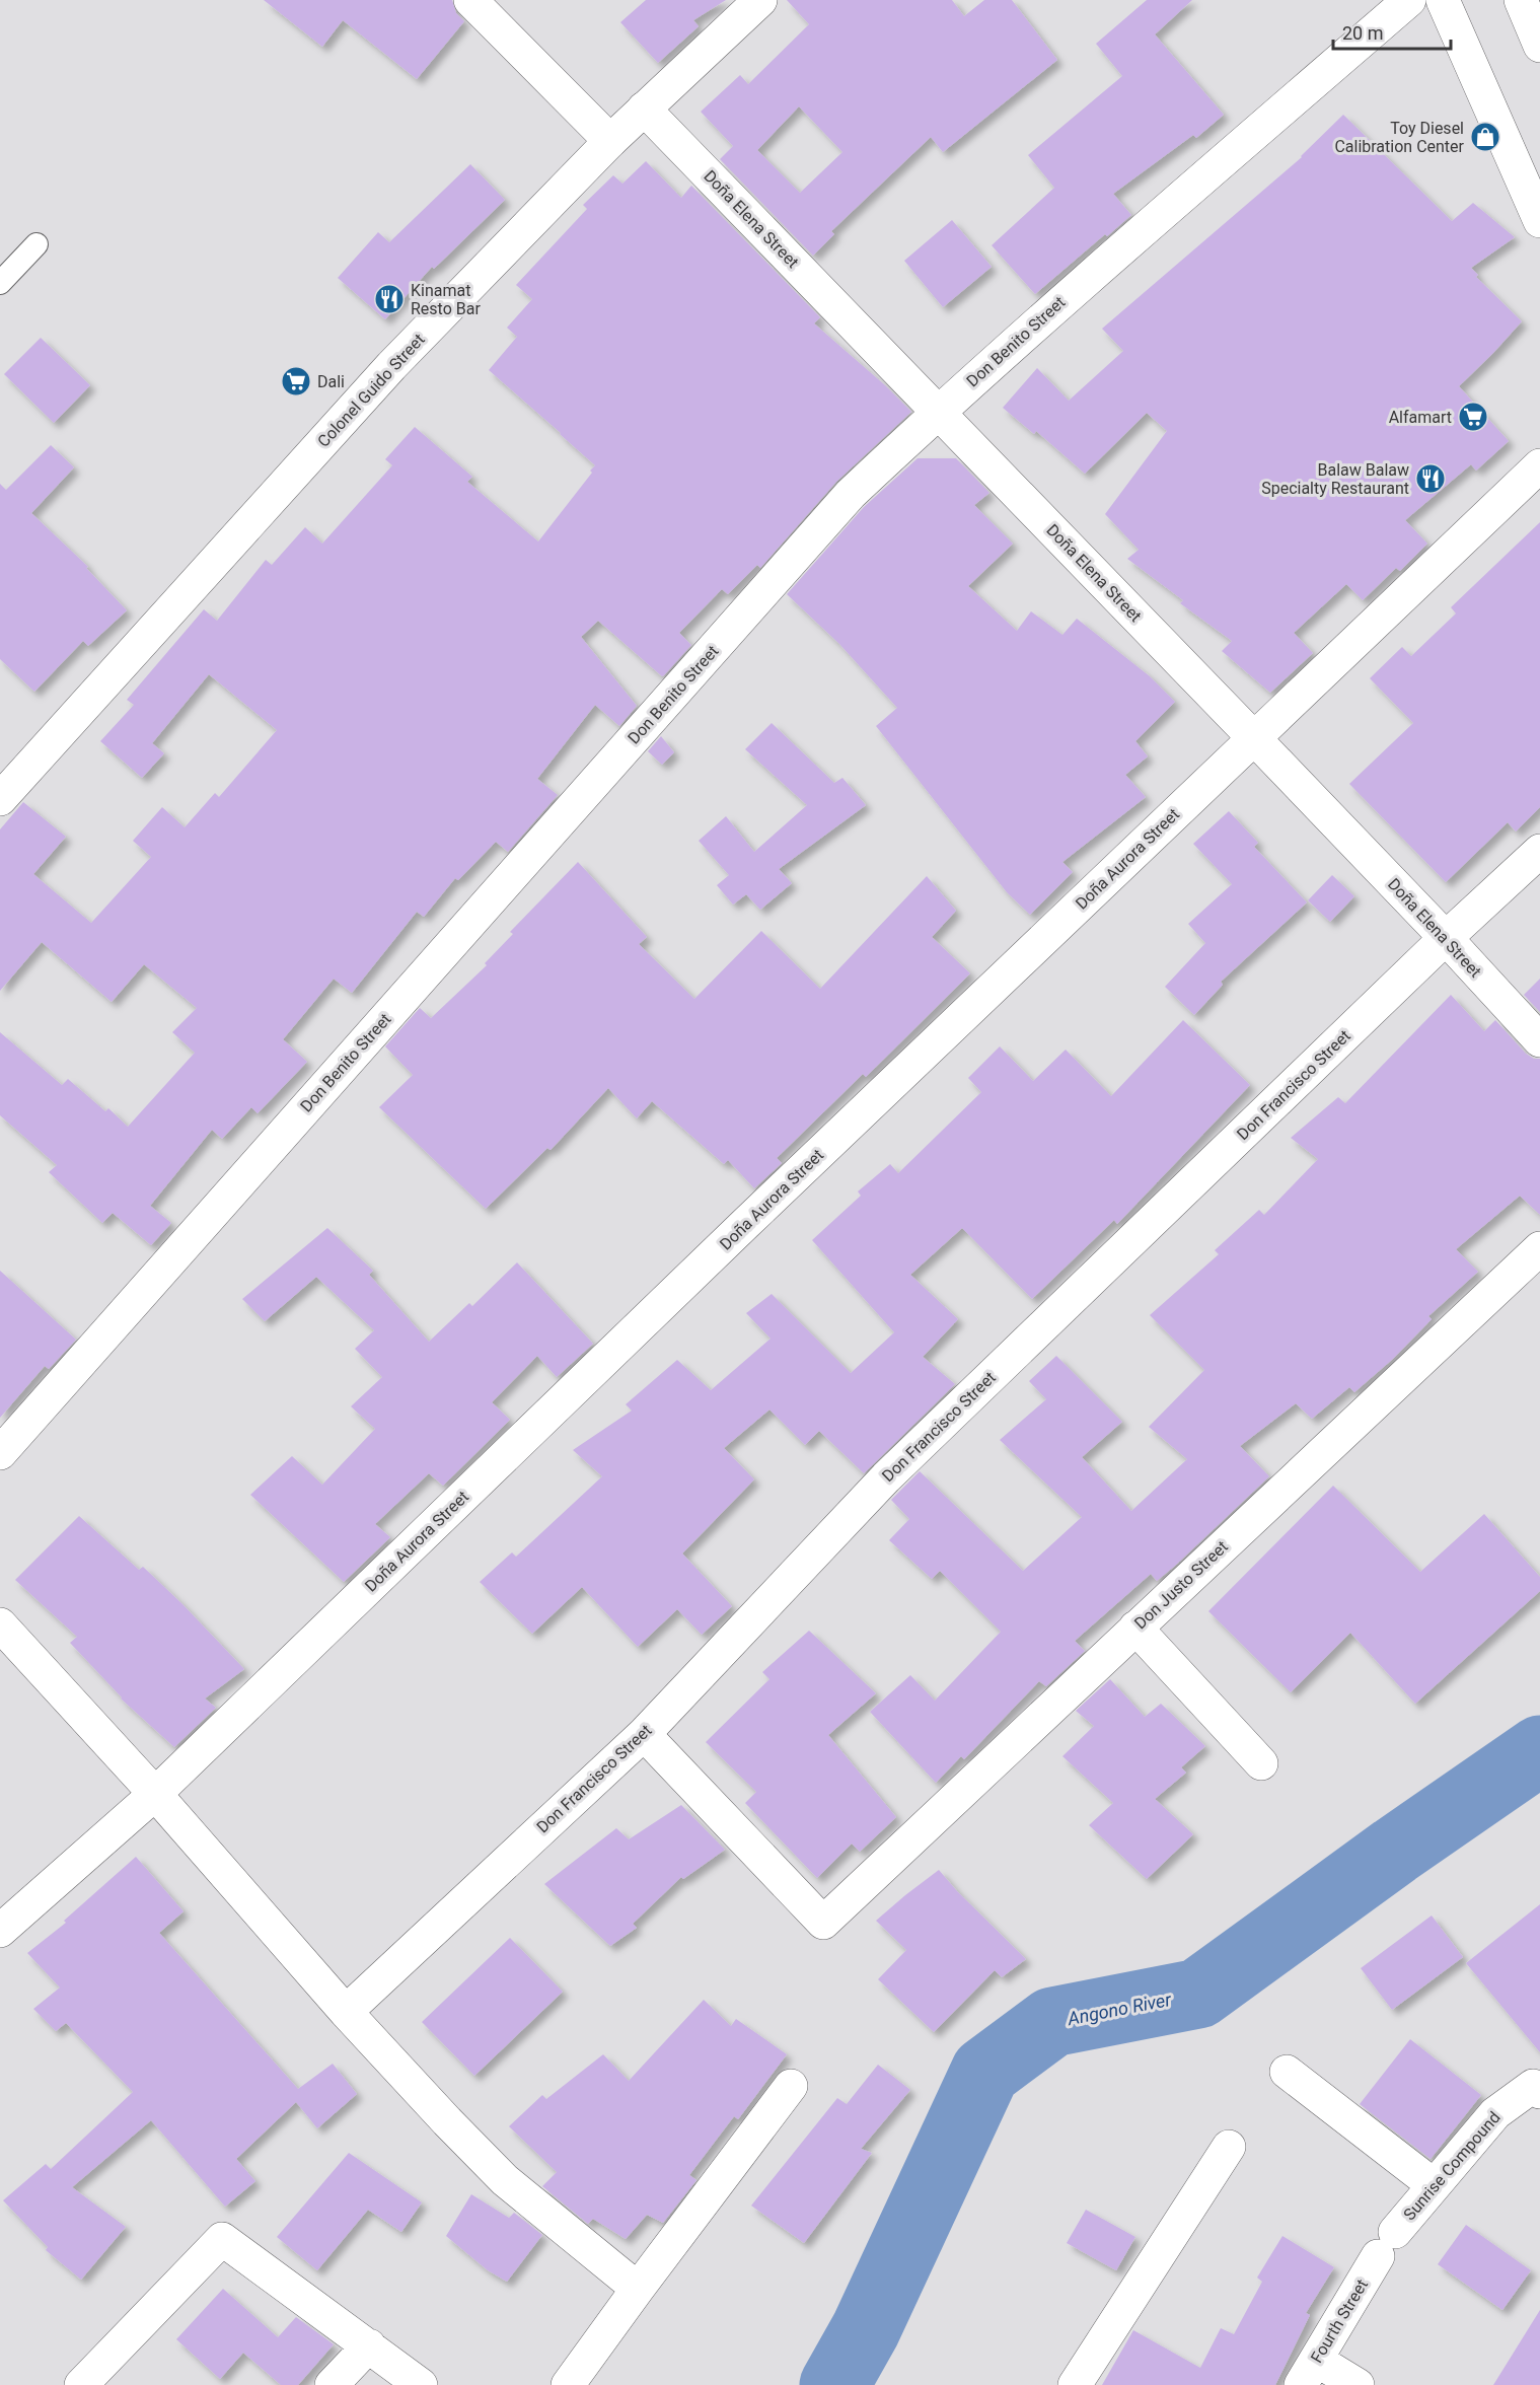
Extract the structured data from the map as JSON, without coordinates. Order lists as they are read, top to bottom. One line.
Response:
{"streets":{"street":["Doña Elena Street","Don Benito Street","Colonel Guido Street","Doña Aurora Street","Don Francisco Street","Don Justo Street","Sunrise Compound","Fourth Street"]},"crossings":[["Doña Elena Street","Don Benito Street"],["Doña Elena Street","Colonel Guido Street"],["Doña Elena Street","Doña Aurora Street"],["Doña Elena Street","Don Francisco Street"],["Don Francisco Street","Don Justo Street"],["Sunrise Compound","Fourth Street"]],"water":["Angono River"],"places":{"shop":["Toy Diesel Calibration Center"],"restaurant":["Kinamat Resto Bar","Balaw Balaw Specialty Restaurant"],"supermarket":["Dali","Alfamart"]},"scale_bar":"20 m"}
